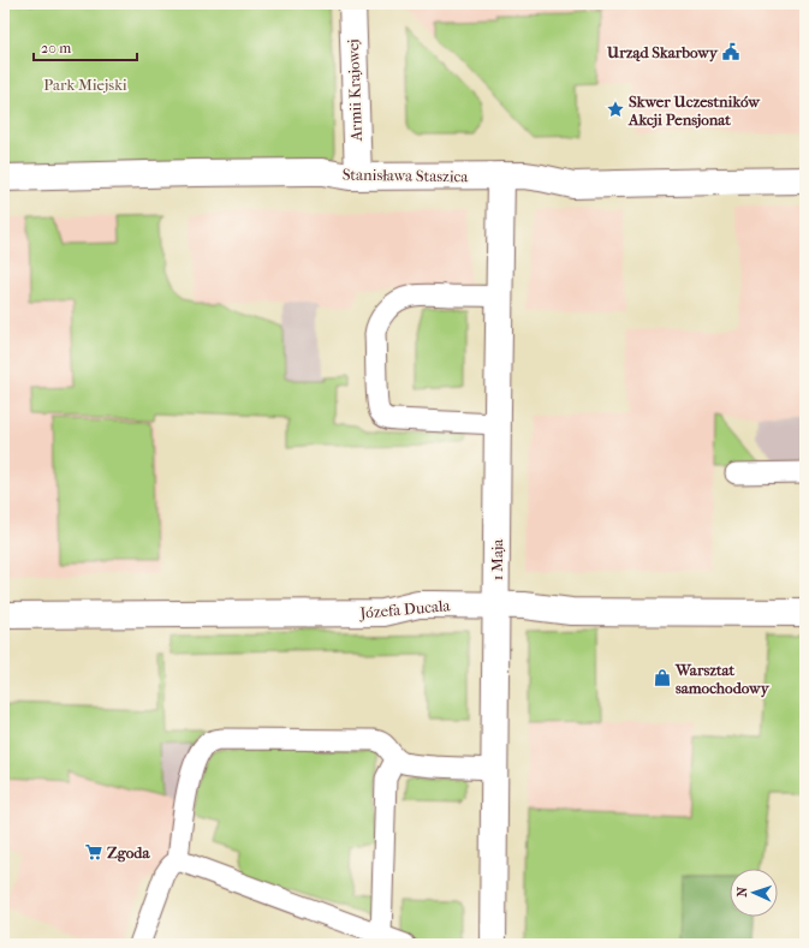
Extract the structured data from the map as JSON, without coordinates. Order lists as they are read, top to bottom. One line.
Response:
{"streets":{"street":["Armii Krajowej","Stanisława Staszica","1 Maja","Józefa Ducala"]},"crossings":[["Armii Krajowej","Stanisława Staszica"],["Stanisława Staszica","1 Maja"],["1 Maja","Józefa Ducala"]],"parks":["Park Miejski"],"places":{"public building":["Urząd Skarbowy"],"place":["Skwer Uczestników Akcji Pensjonat"],"shop":["Warsztat samochodowy"],"supermarket":["Zgoda"]},"scale_bar":"20 m","north":"left"}
